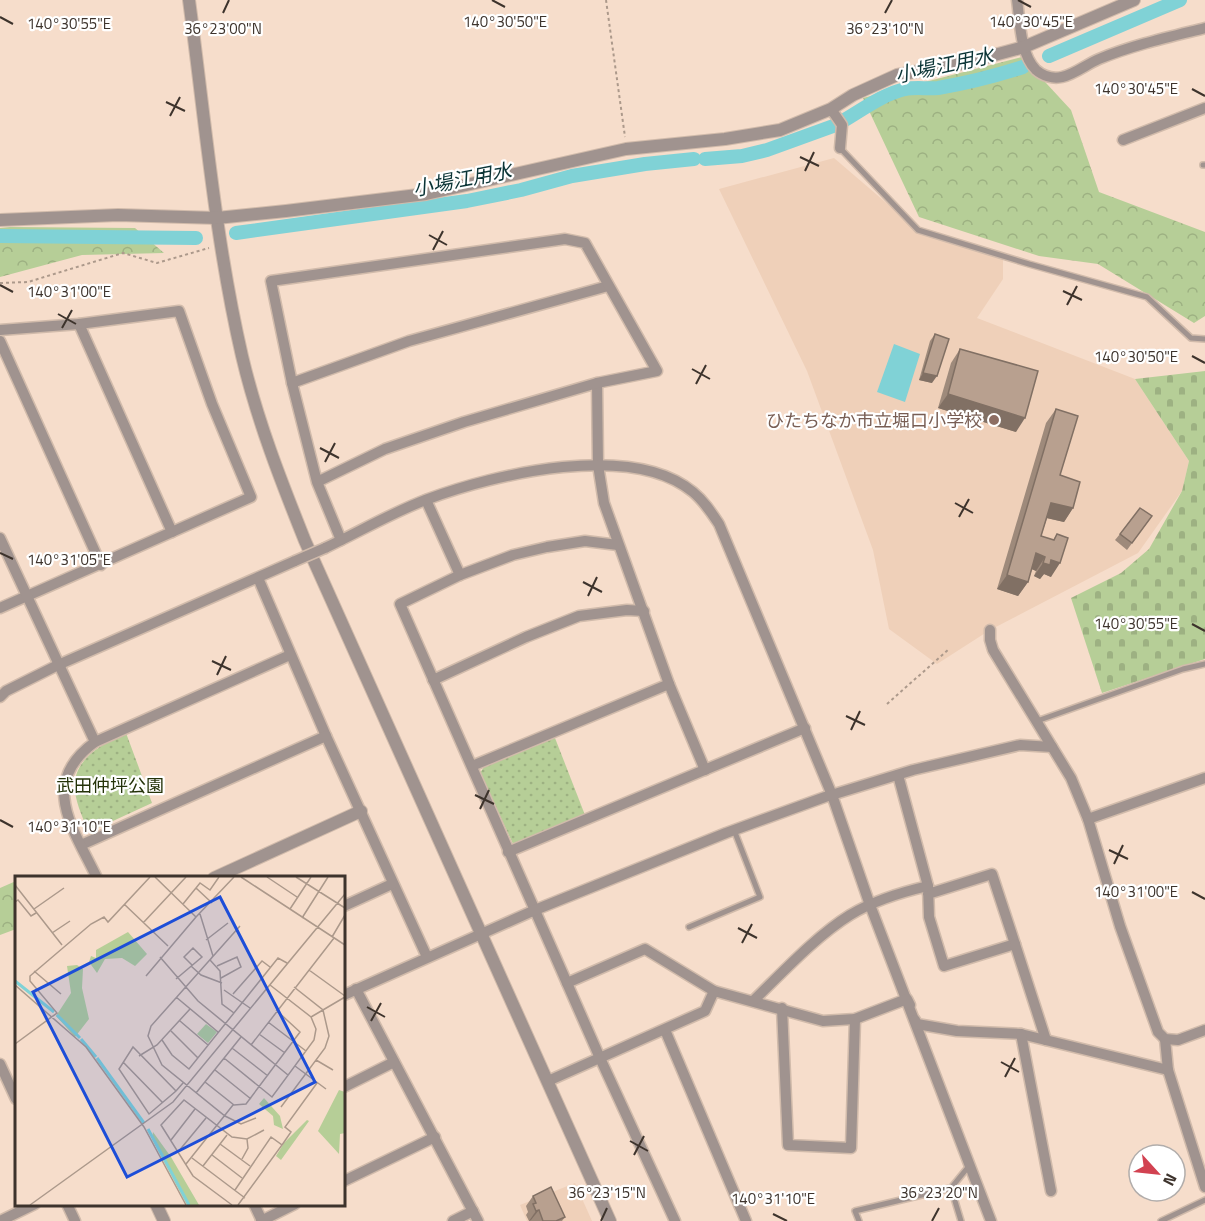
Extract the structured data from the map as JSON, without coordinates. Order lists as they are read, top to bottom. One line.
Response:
{"water":["小場江用水"],"parks":["武田仲坪公園"],"places":["ひたちなか市立堀口小学校"],"north":"bottom right","coordinates":["140°30'45\"E","140°30'50\"E","140°30'55\"E","36°23'00\"N","36°23'10\"N","140°31'00\"E","140°31'05\"E","140°31'10\"E","36°23'15\"N","36°23'20\"N"]}
